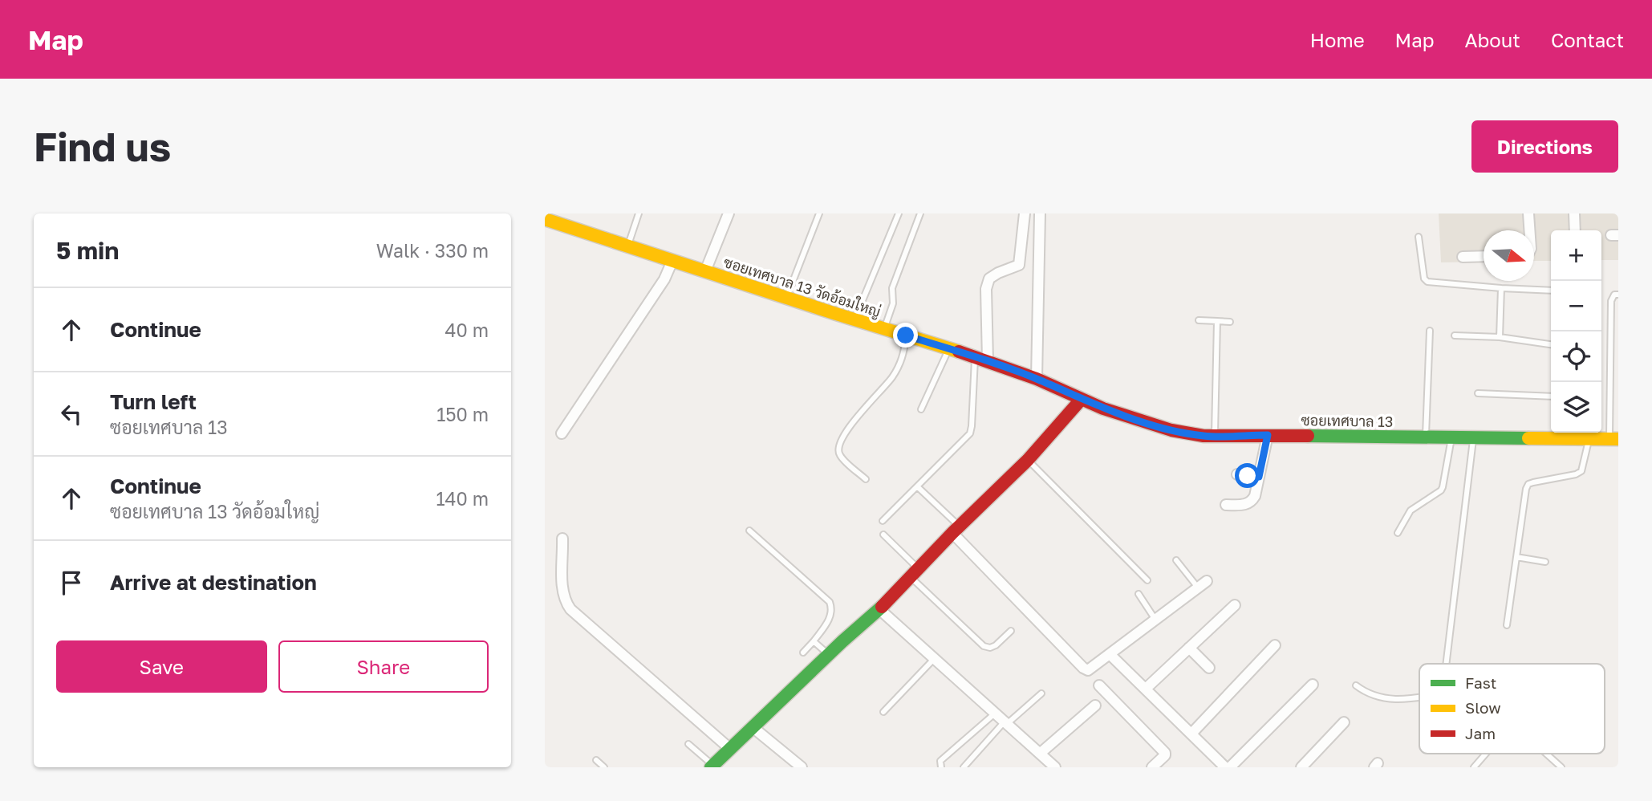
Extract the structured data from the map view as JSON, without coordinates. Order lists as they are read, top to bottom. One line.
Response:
{"streets":{"street":["ซอยเทศบาล 13 วัดอ้อมใหญ่","ซอยเทศบาล 13"]},"crossings":[["ซอยเทศบาล 13 วัดอ้อมใหญ่","ซอยเทศบาล 13"]],"legend":["Fast","Slow","Jam"],"north":"right","page":{"header":"Map","nav":["Home","Map","About","Contact"],"buttons":["Directions",["Save","Share"]],"title":"Find us","heading":["5 min","Walk · 330 m"],"map_buttons":["+","−"],"list":[["Continue","40 m"],["Turn left","ซอยเทศบาล 13","150 m"],["Continue","ซอยเทศบาล 13 วัดอ้อมใหญ่","140 m"],"Arrive at destination"]}}
